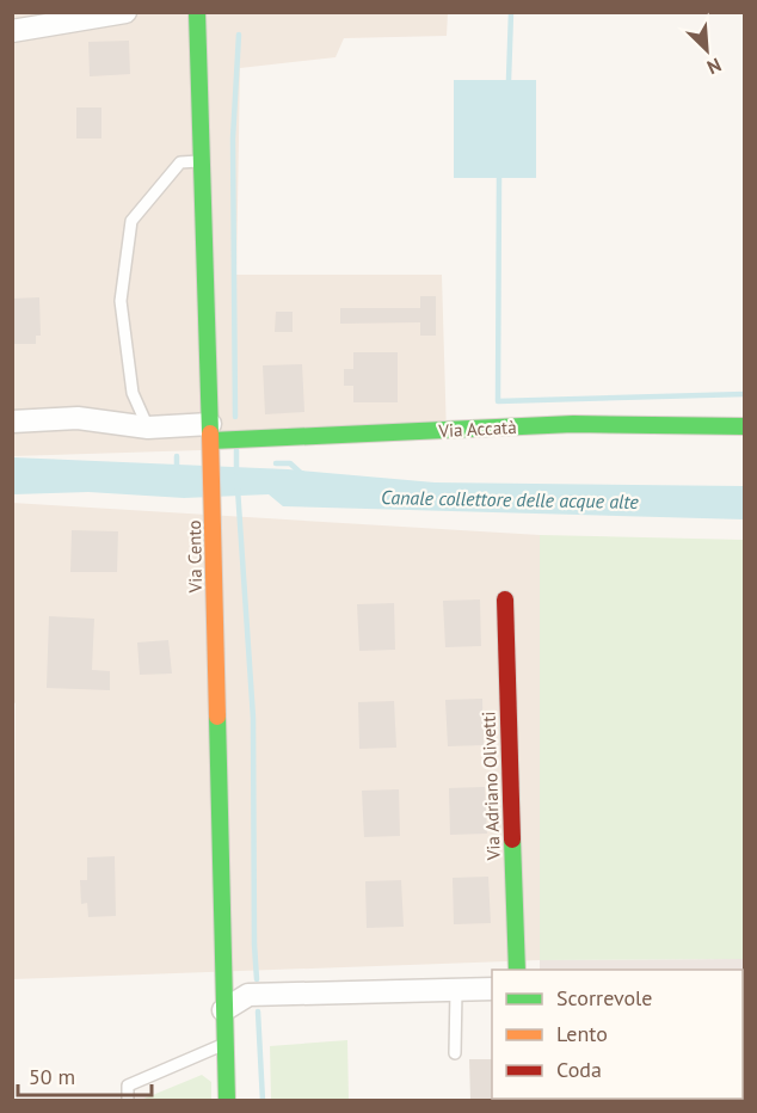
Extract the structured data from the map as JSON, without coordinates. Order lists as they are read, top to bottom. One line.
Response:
{"streets":{"main road":["Via Accatà","Via Cento","Via Adriano Olivetti"]},"crossings":[["Via Accatà","Via Cento"]],"water":["Canale collettore delle acque alte"],"legend":["Scorrevole","Lento","Coda"],"scale_bar":"50 m","north":"bottom right"}
